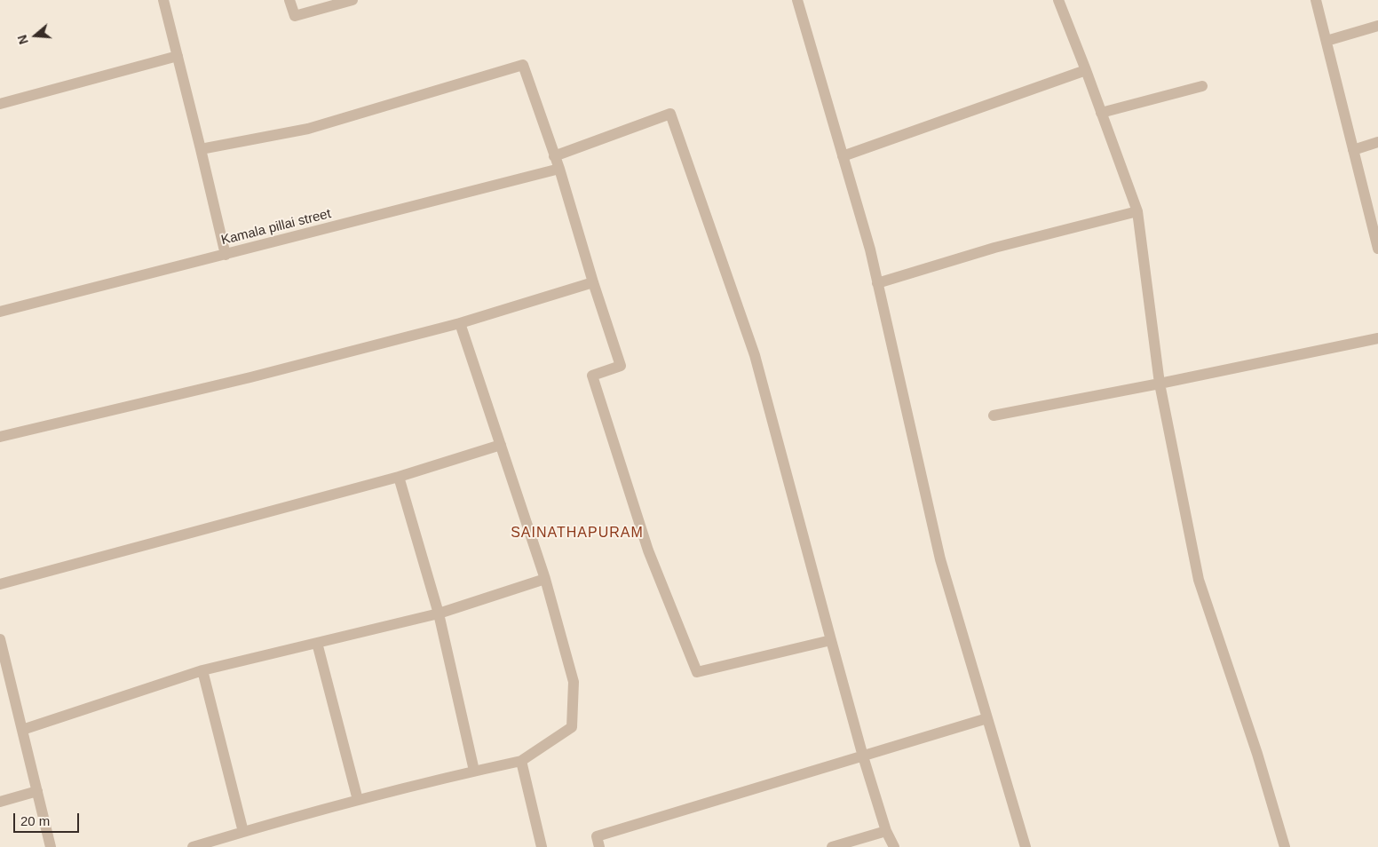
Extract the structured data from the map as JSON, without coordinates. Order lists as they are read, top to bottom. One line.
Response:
{"streets":{"street":["Kamala pillai street"]},"districts":["SAINATHAPURAM"],"scale_bar":"20 m","north":"left"}
